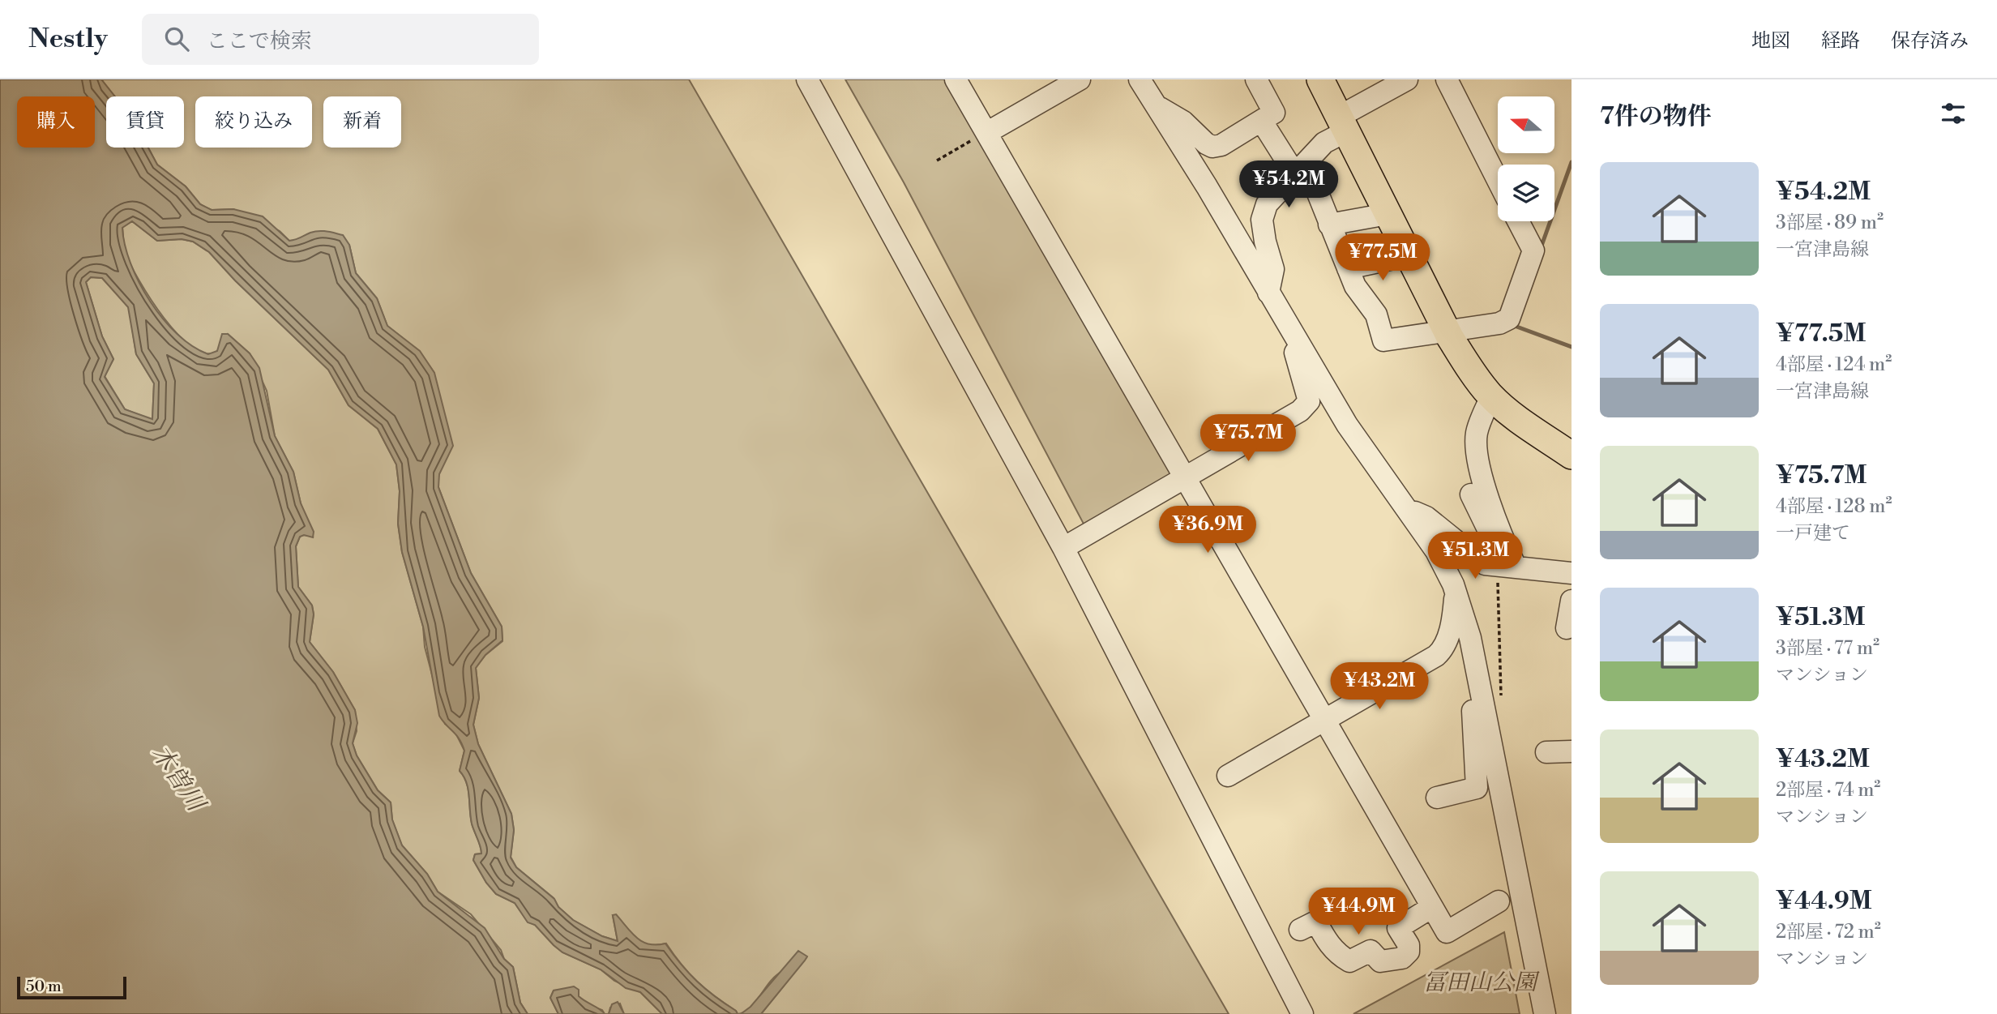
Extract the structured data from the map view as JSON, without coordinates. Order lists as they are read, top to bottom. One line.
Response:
{"water":["木曽川"],"parks":["冨田山公園"],"scale_bar":"50 m","north":"left","page":{"header":"Nestly","search":"ここで検索","nav":["地図","経路","保存済み"],"heading":"7件の物件","chip":["購入","賃貸","絞り込み","新着"],"list":[{"name":"¥54.2M","note":"3部屋 · 89 m² · 一宮津島線"},{"name":"¥77.5M","note":"4部屋 · 124 m² · 一宮津島線"},{"name":"¥75.7M","note":"4部屋 · 128 m² · 一戸建て"},{"name":"¥51.3M","note":"3部屋 · 77 m² · マンション"},{"name":"¥43.2M","note":"2部屋 · 74 m² · マンション"},{"name":"¥44.9M","note":"2部屋 · 72 m² · マンション"}],"price":["¥54.2M","¥77.5M","¥75.7M","¥36.9M","¥51.3M","¥43.2M","¥44.9M"],"scale":"50 m"}}
